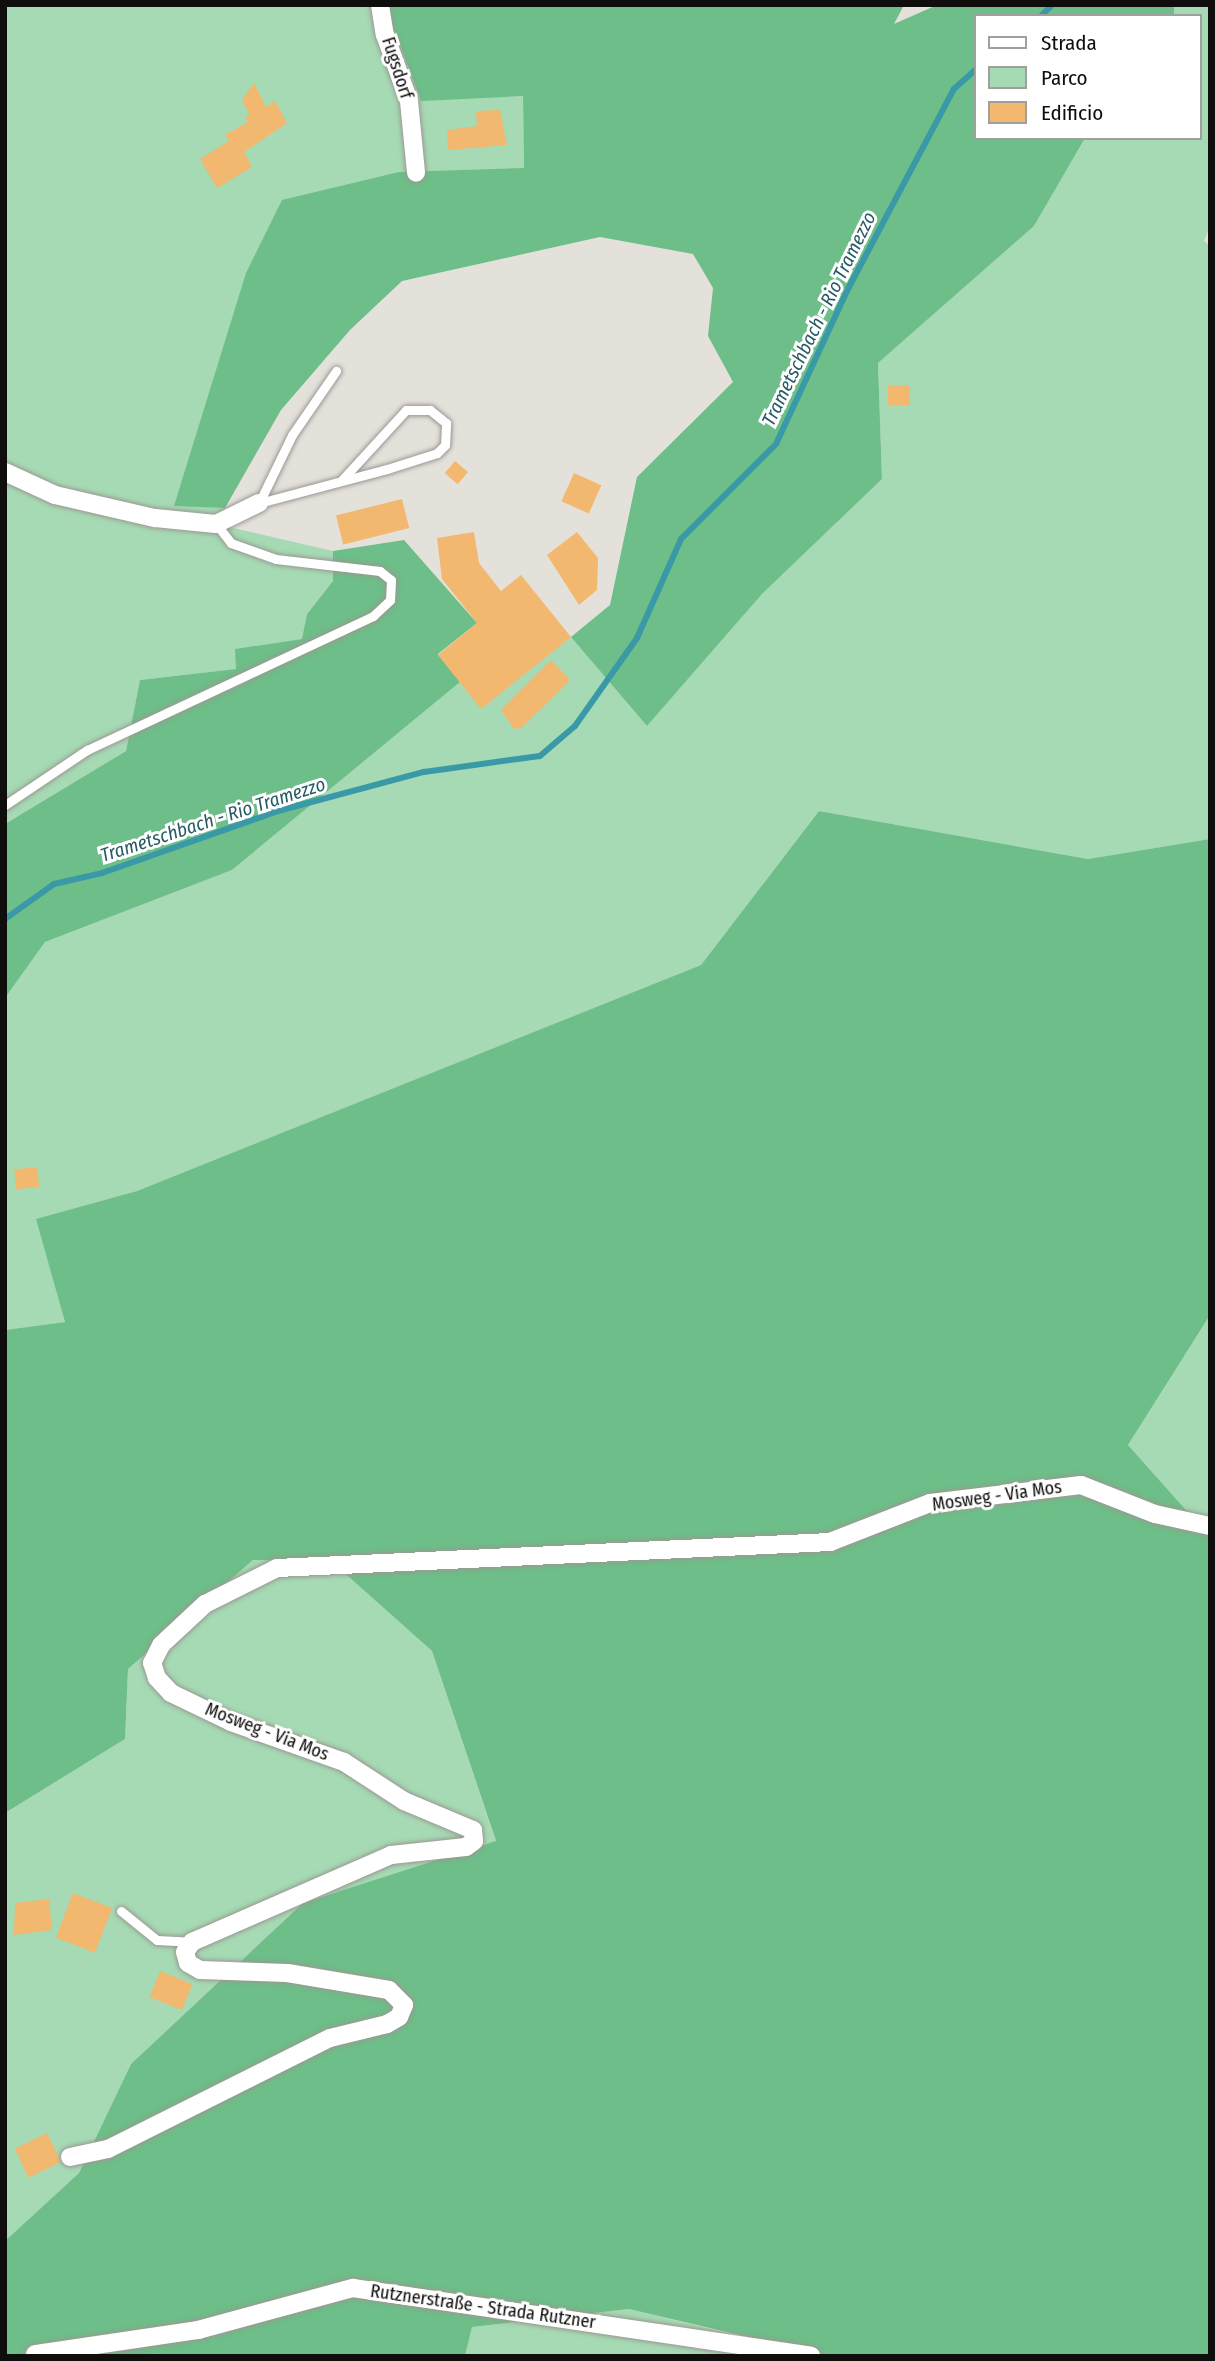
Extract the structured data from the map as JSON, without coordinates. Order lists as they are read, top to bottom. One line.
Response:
{"streets":{"street":["Fugsdorf","Mosweg - Via Mos","Rutznerstraße - Strada Rutzner"]},"water":["Trametschbach - Rio Tramezzo"],"legend":["Strada","Parco","Edificio"]}
